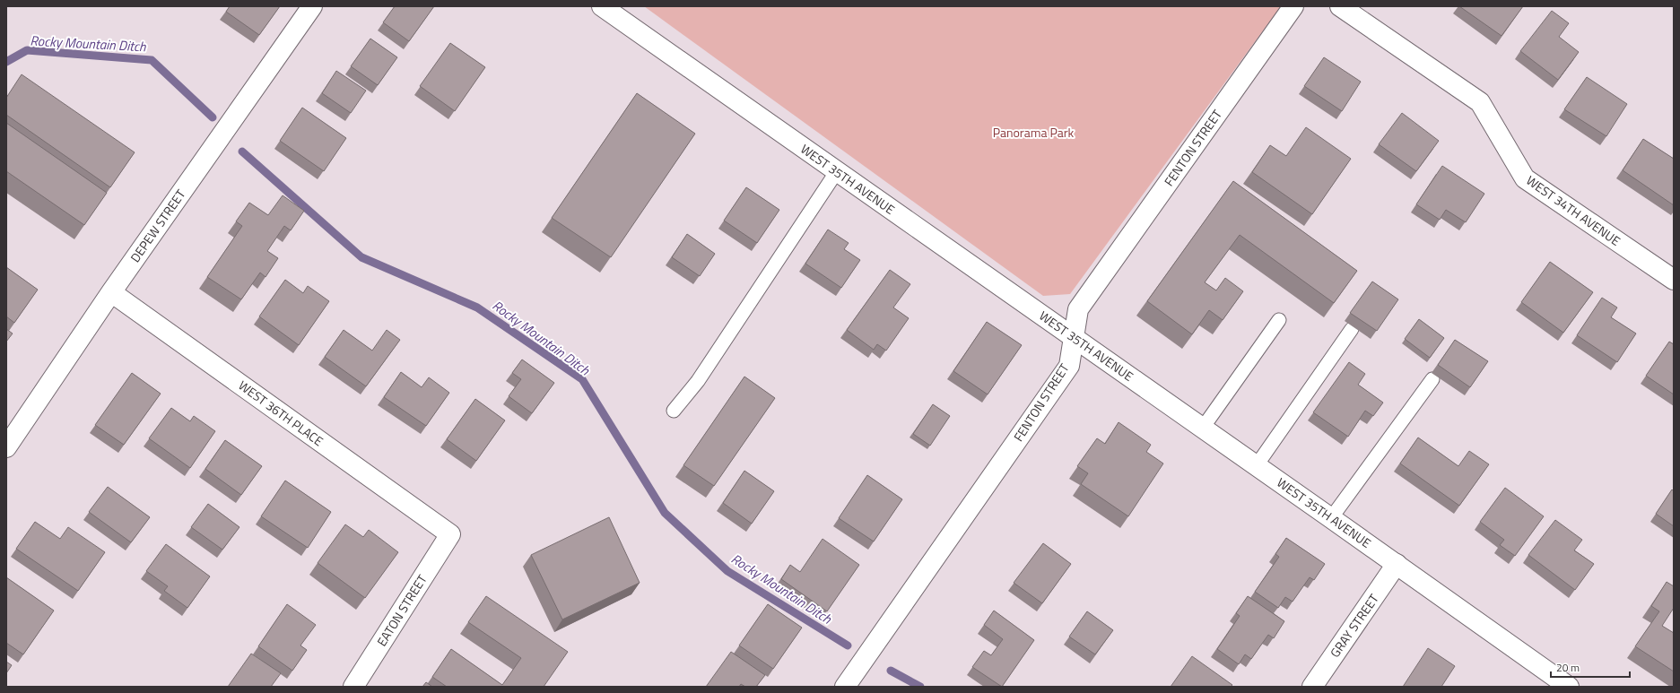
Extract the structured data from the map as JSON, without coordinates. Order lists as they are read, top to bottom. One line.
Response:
{"streets":{"street":["FENTON STREET","WEST 35TH AVENUE","WEST 34TH AVENUE","DEPEW STREET","WEST 36TH PLACE","EATON STREET","GRAY STREET"]},"crossings":[["FENTON STREET","WEST 35TH AVENUE"],["WEST 35TH AVENUE","GRAY STREET"],["DEPEW STREET","WEST 36TH PLACE"],["WEST 36TH PLACE","EATON STREET"]],"water":["Rocky Mountain Ditch"],"parks":["Panorama Park"],"scale_bar":"20 m"}
